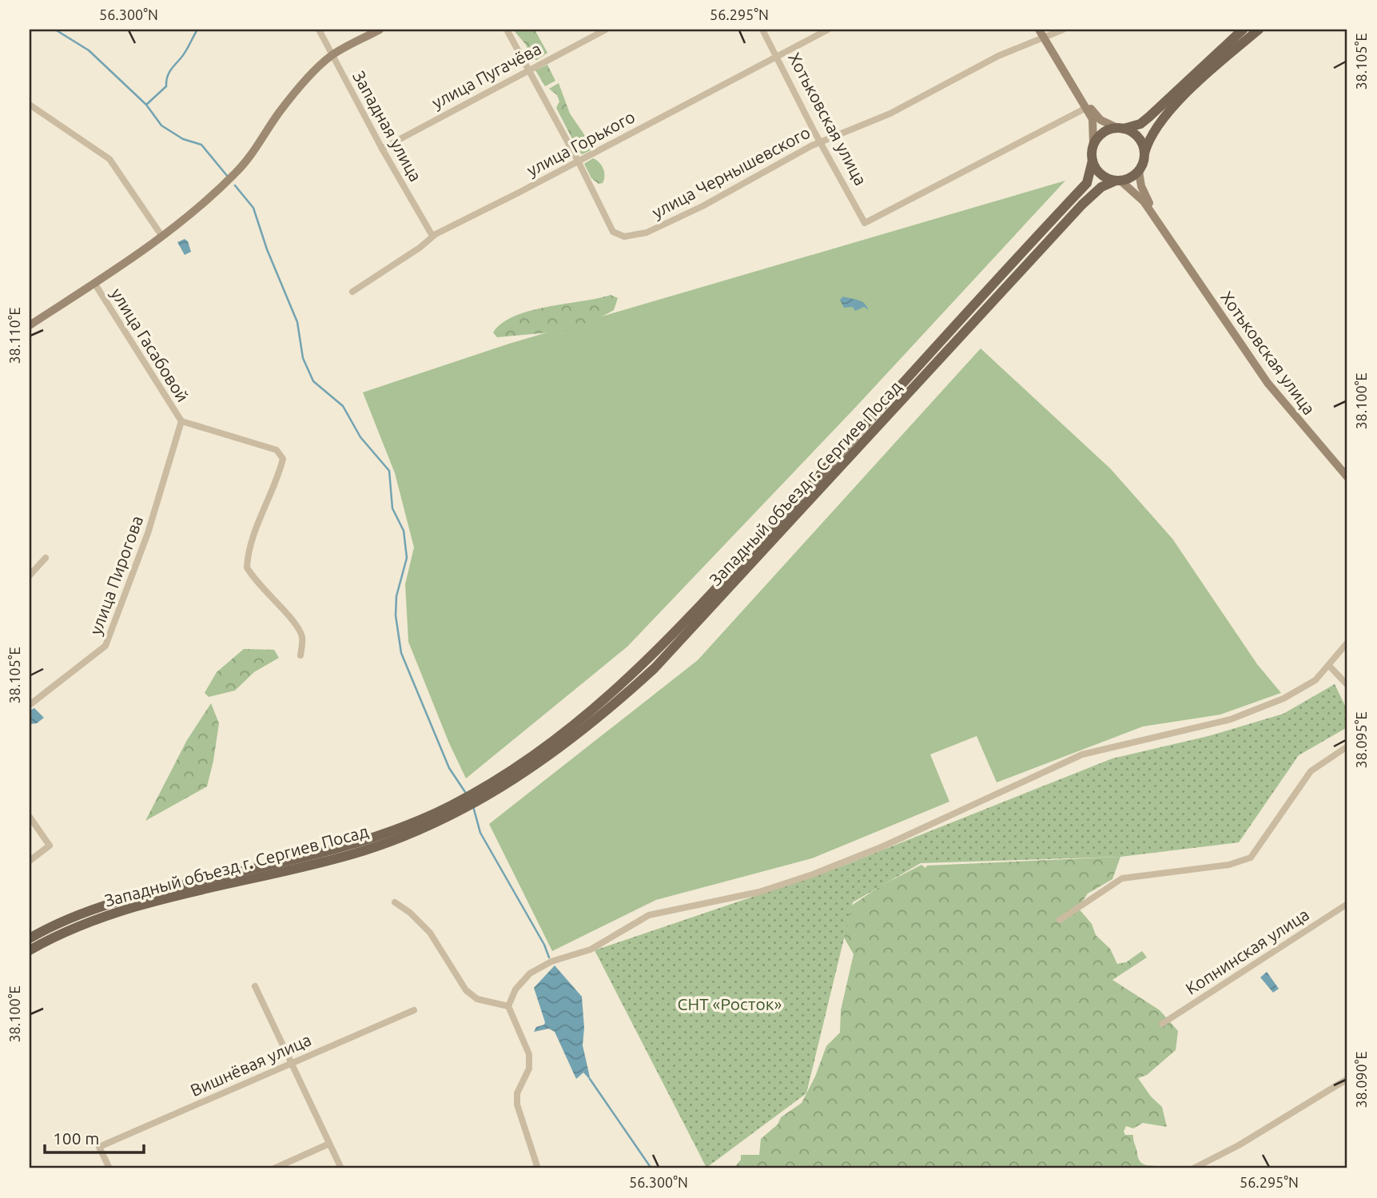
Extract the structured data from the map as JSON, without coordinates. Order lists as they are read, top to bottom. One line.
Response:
{"streets":{"main road":["Хотьковская улица","Западный объезд г. Сергиев Посад"],"street":["улица Пугачёва","Западная улица","улица Горького","улица Чернышевского","улица Гасабовой","улица Пирогова","Копнинская улица","Вишнёвая улица"]},"crossings":[["улица Пугачёва","Западная улица"],["Хотьковская улица","улица Горького"],["Хотьковская улица","улица Чернышевского"],["Западная улица","улица Горького"],["улица Горького","улица Чернышевского"],["улица Гасабовой","улица Пирогова"]],"parks":["СНТ «Росток»"],"scale_bar":"100 m","coordinates":["56.300°N","56.295°N","38.105°E","38.110°E","38.100°E","38.095°E","38.090°E"]}
